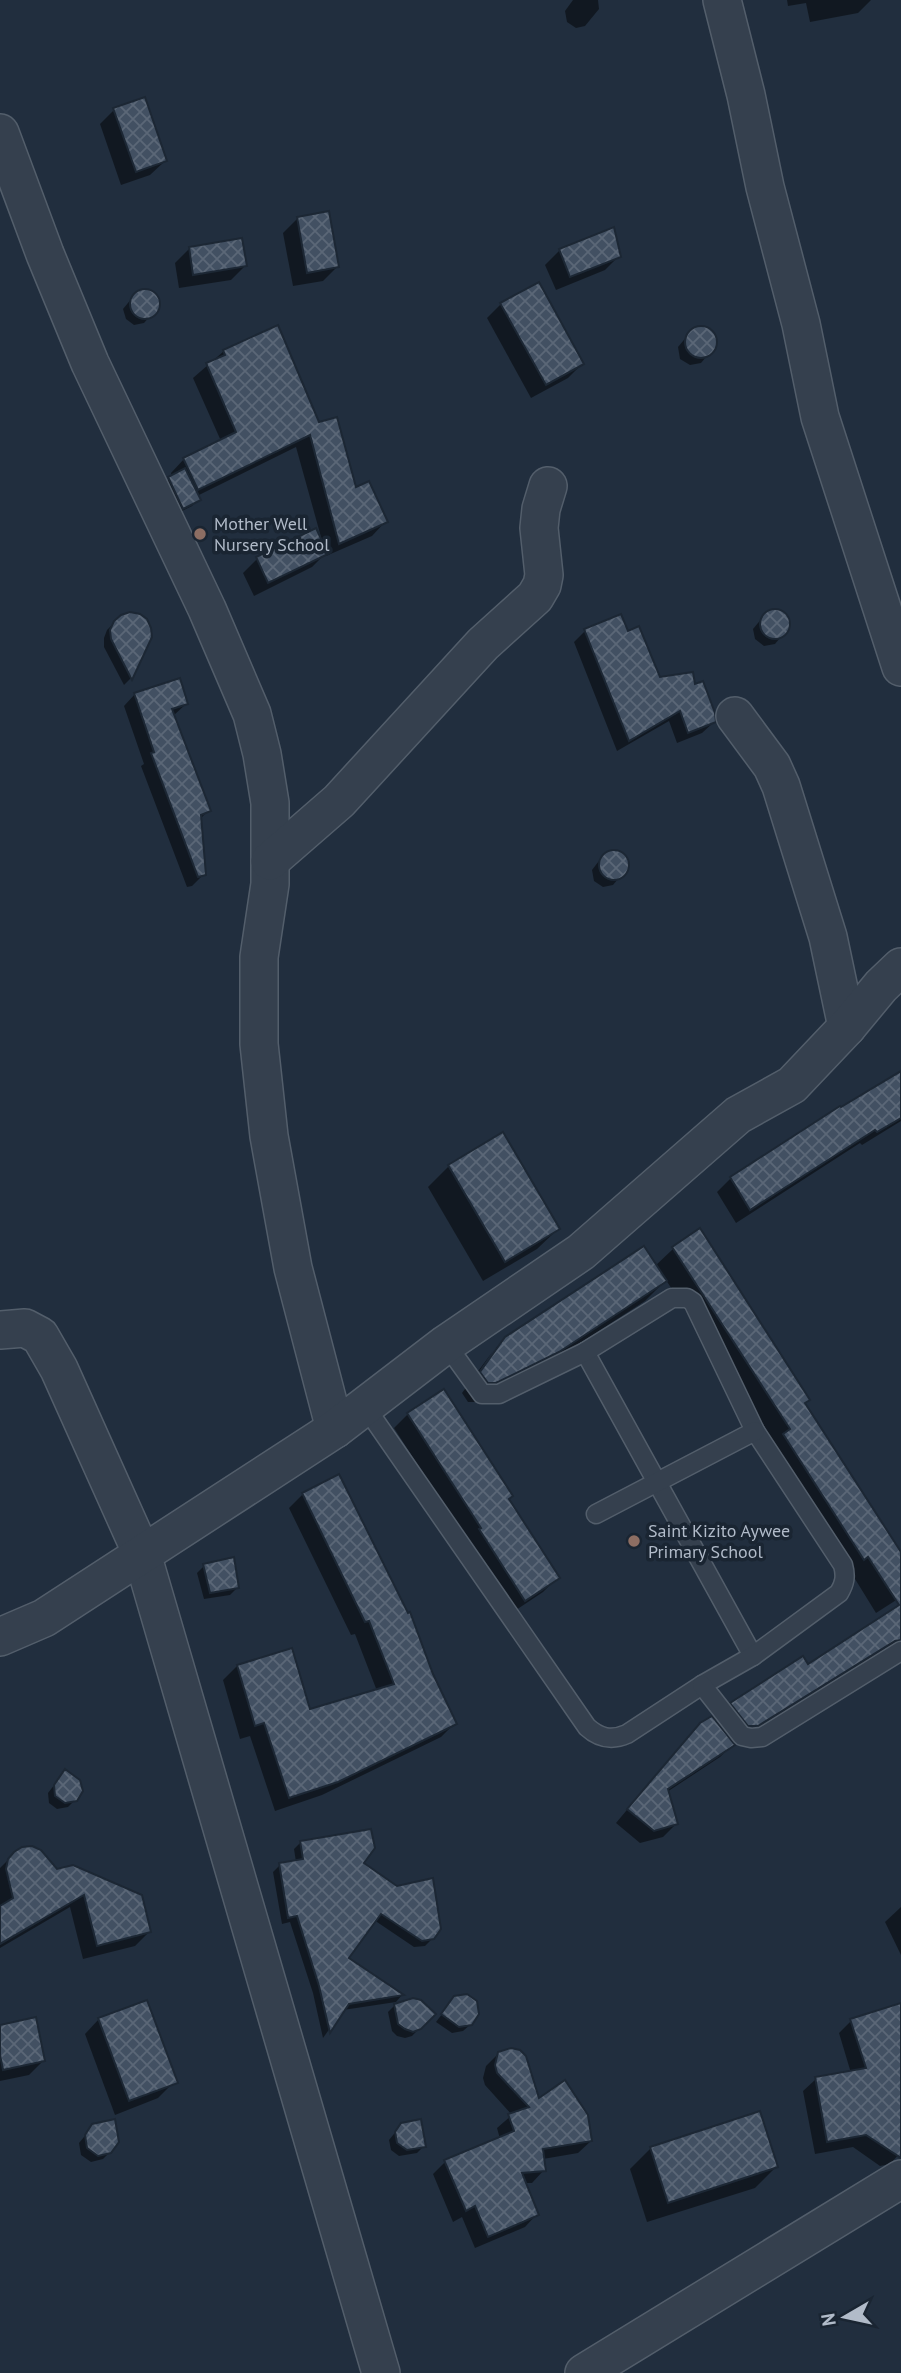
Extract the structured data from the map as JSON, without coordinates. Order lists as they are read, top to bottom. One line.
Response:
{"places":["Mother Well Nursery School","Saint Kizito Aywee Primary School"],"north":"left"}
